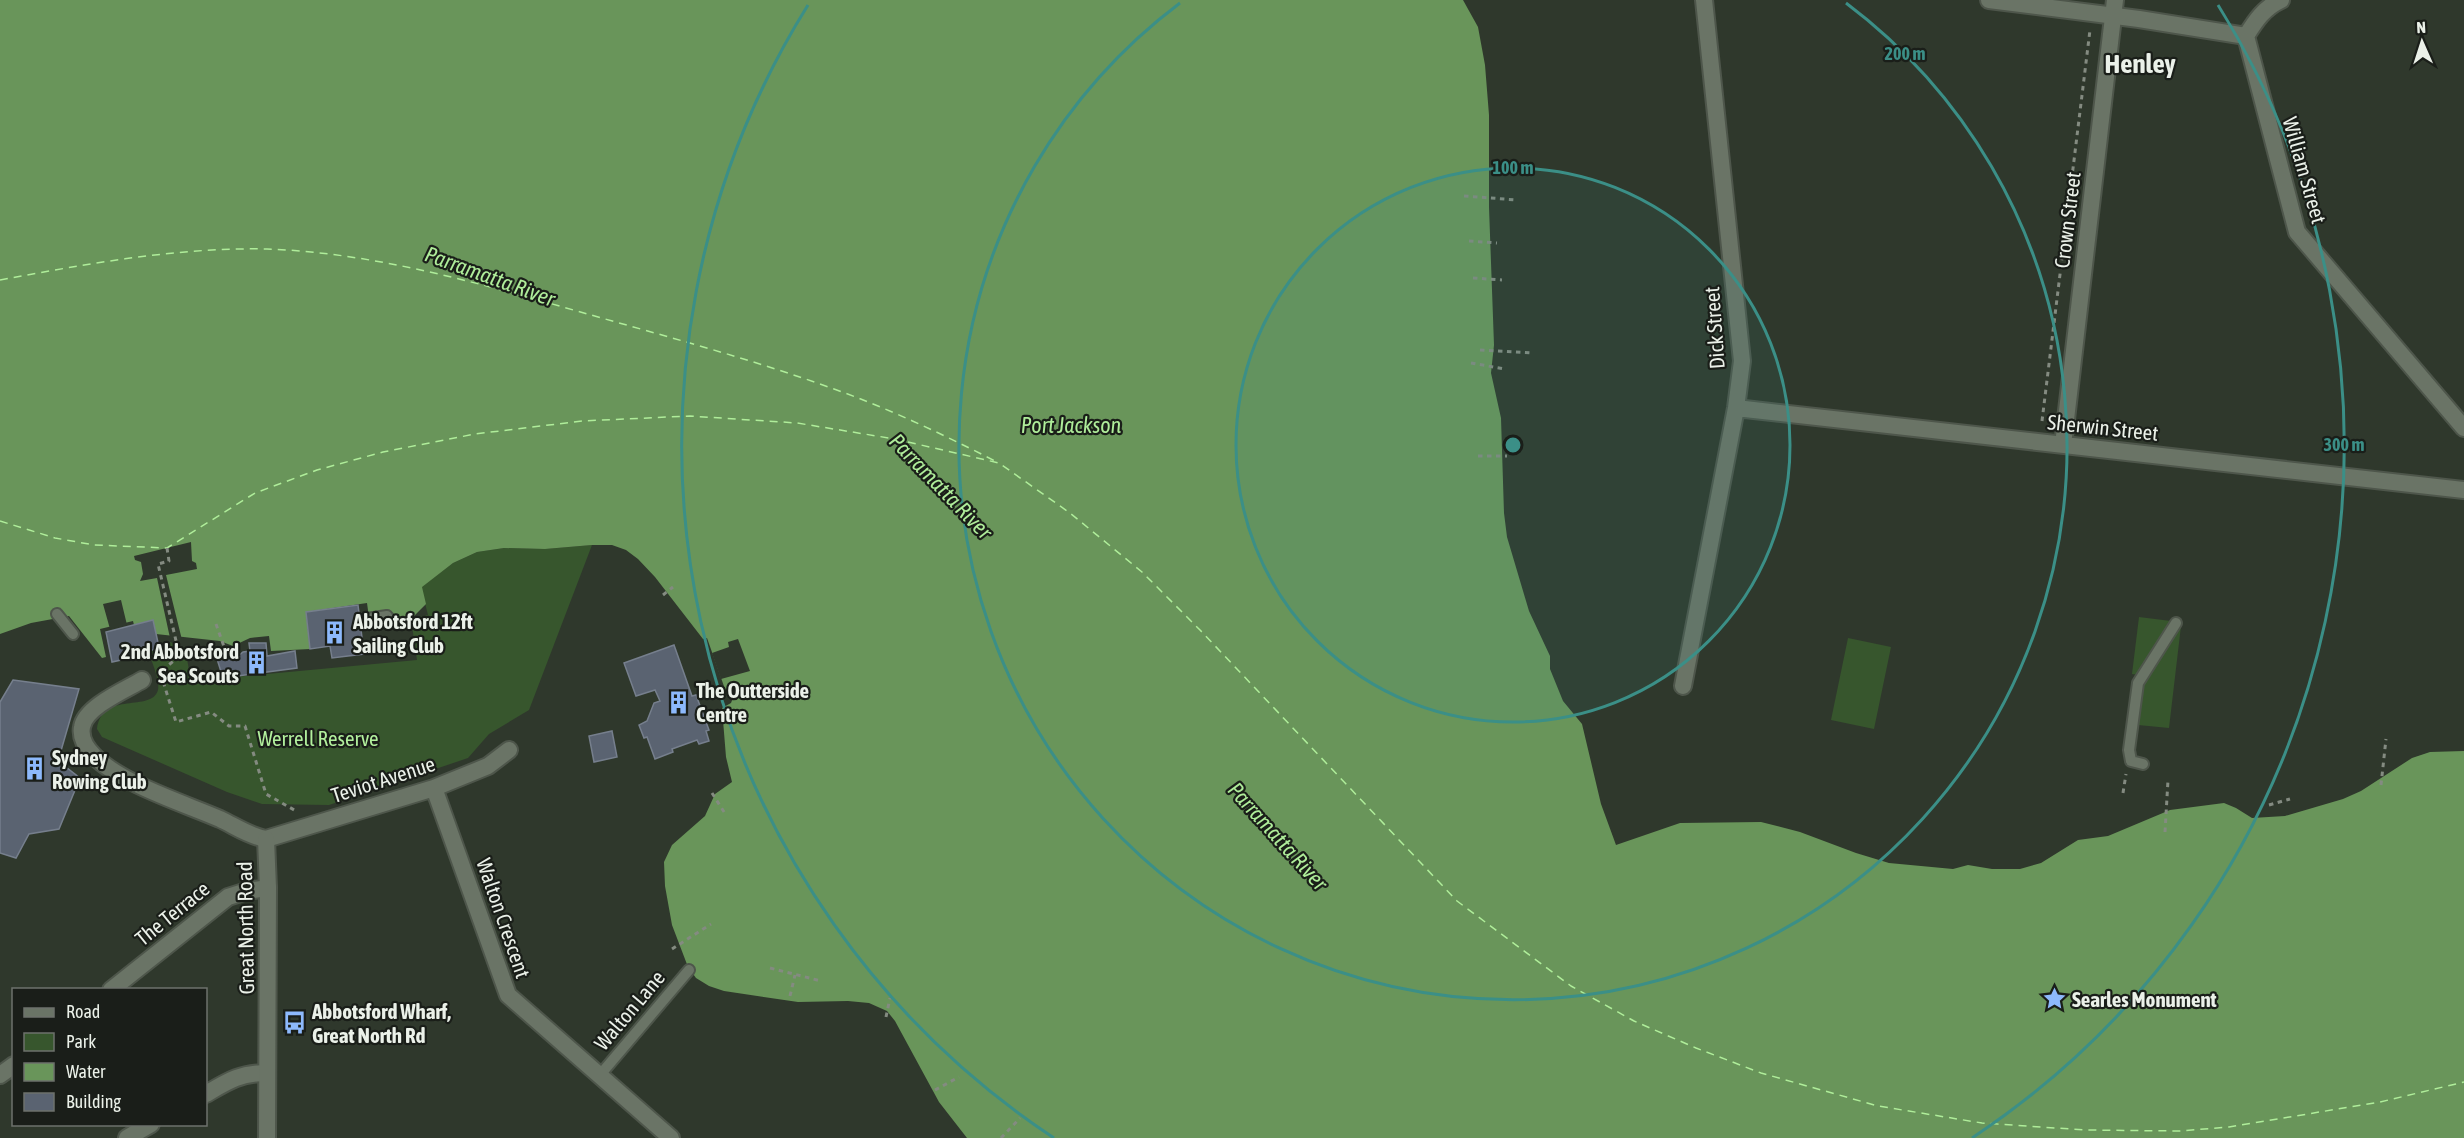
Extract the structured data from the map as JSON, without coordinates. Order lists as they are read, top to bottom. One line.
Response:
{"streets":{"street":["William Street","Crown Street","Dick Street","Sherwin Street","Teviot Avenue","The Terrace","Walton Crescent","Great North Road"],"lane":["Walton Lane"]},"crossings":[["Crown Street","Sherwin Street"],["Dick Street","Sherwin Street"],["Teviot Avenue","Walton Crescent"],["Teviot Avenue","Great North Road"],["The Terrace","Great North Road"],["Walton Crescent","Walton Lane"]],"districts":["Henley"],"water":["Parramatta River","Port Jackson"],"parks":["Werrell Reserve"],"places":{"building":["Abbotsford 12ft Sailing Club","2nd Abbotsford Sea Scouts","The Outterside Centre","Sydney Rowing Club"],"place":["Searles Monument"],"bus stop":["Abbotsford Wharf, Great North Rd"]},"legend":["Road","Park","Water","Building"],"north":"top","rings":["200 m","100 m","300 m"]}
